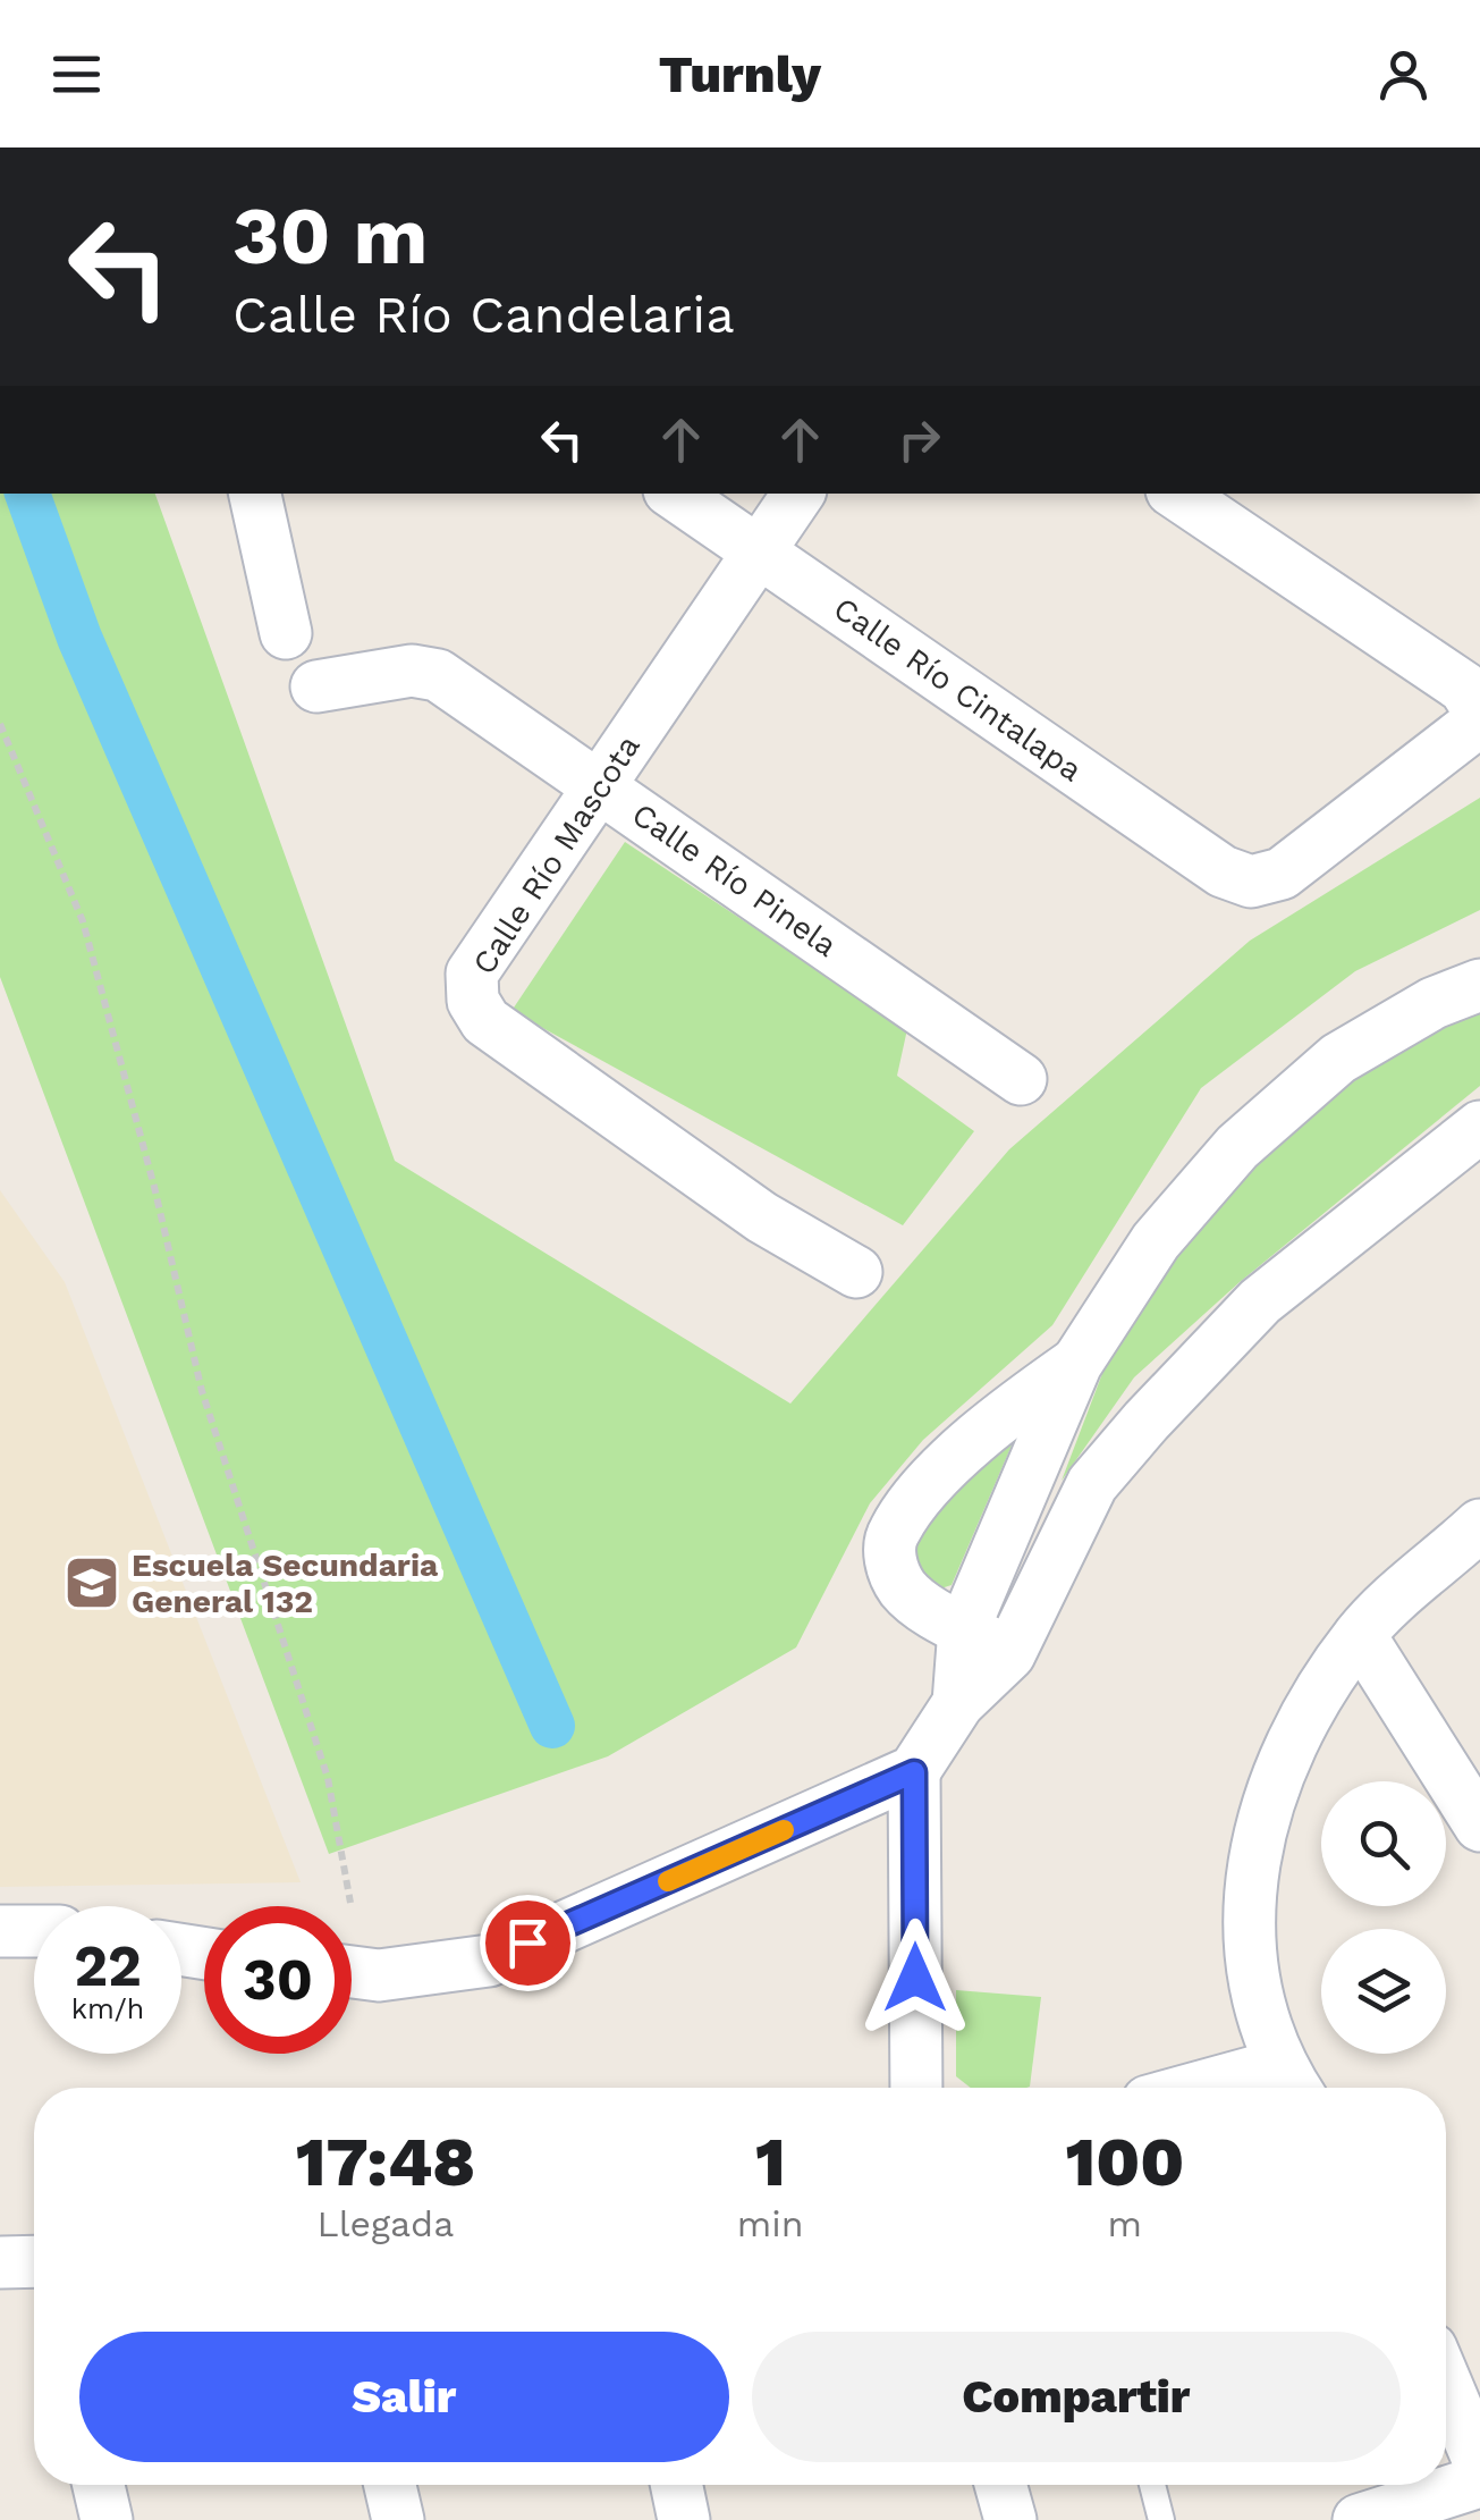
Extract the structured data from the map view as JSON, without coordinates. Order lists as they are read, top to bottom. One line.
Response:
{"streets":{"street":["Calle Río Cintalapa","Calle Río Mascota","Calle Río Pinela"]},"crossings":[["Calle Río Cintalapa","Calle Río Mascota"],["Calle Río Mascota","Calle Río Pinela"]],"places":{"school or university":["Escuela Secundaria General 132"]},"page":{"header":"Turnly","turn":["30 m","Calle Río Candelaria"],"speed":"22 km/h","limit":"30","eta":["17:48","Llegada","1","min","100","m"],"buttons":["Salir","Compartir"]}}
